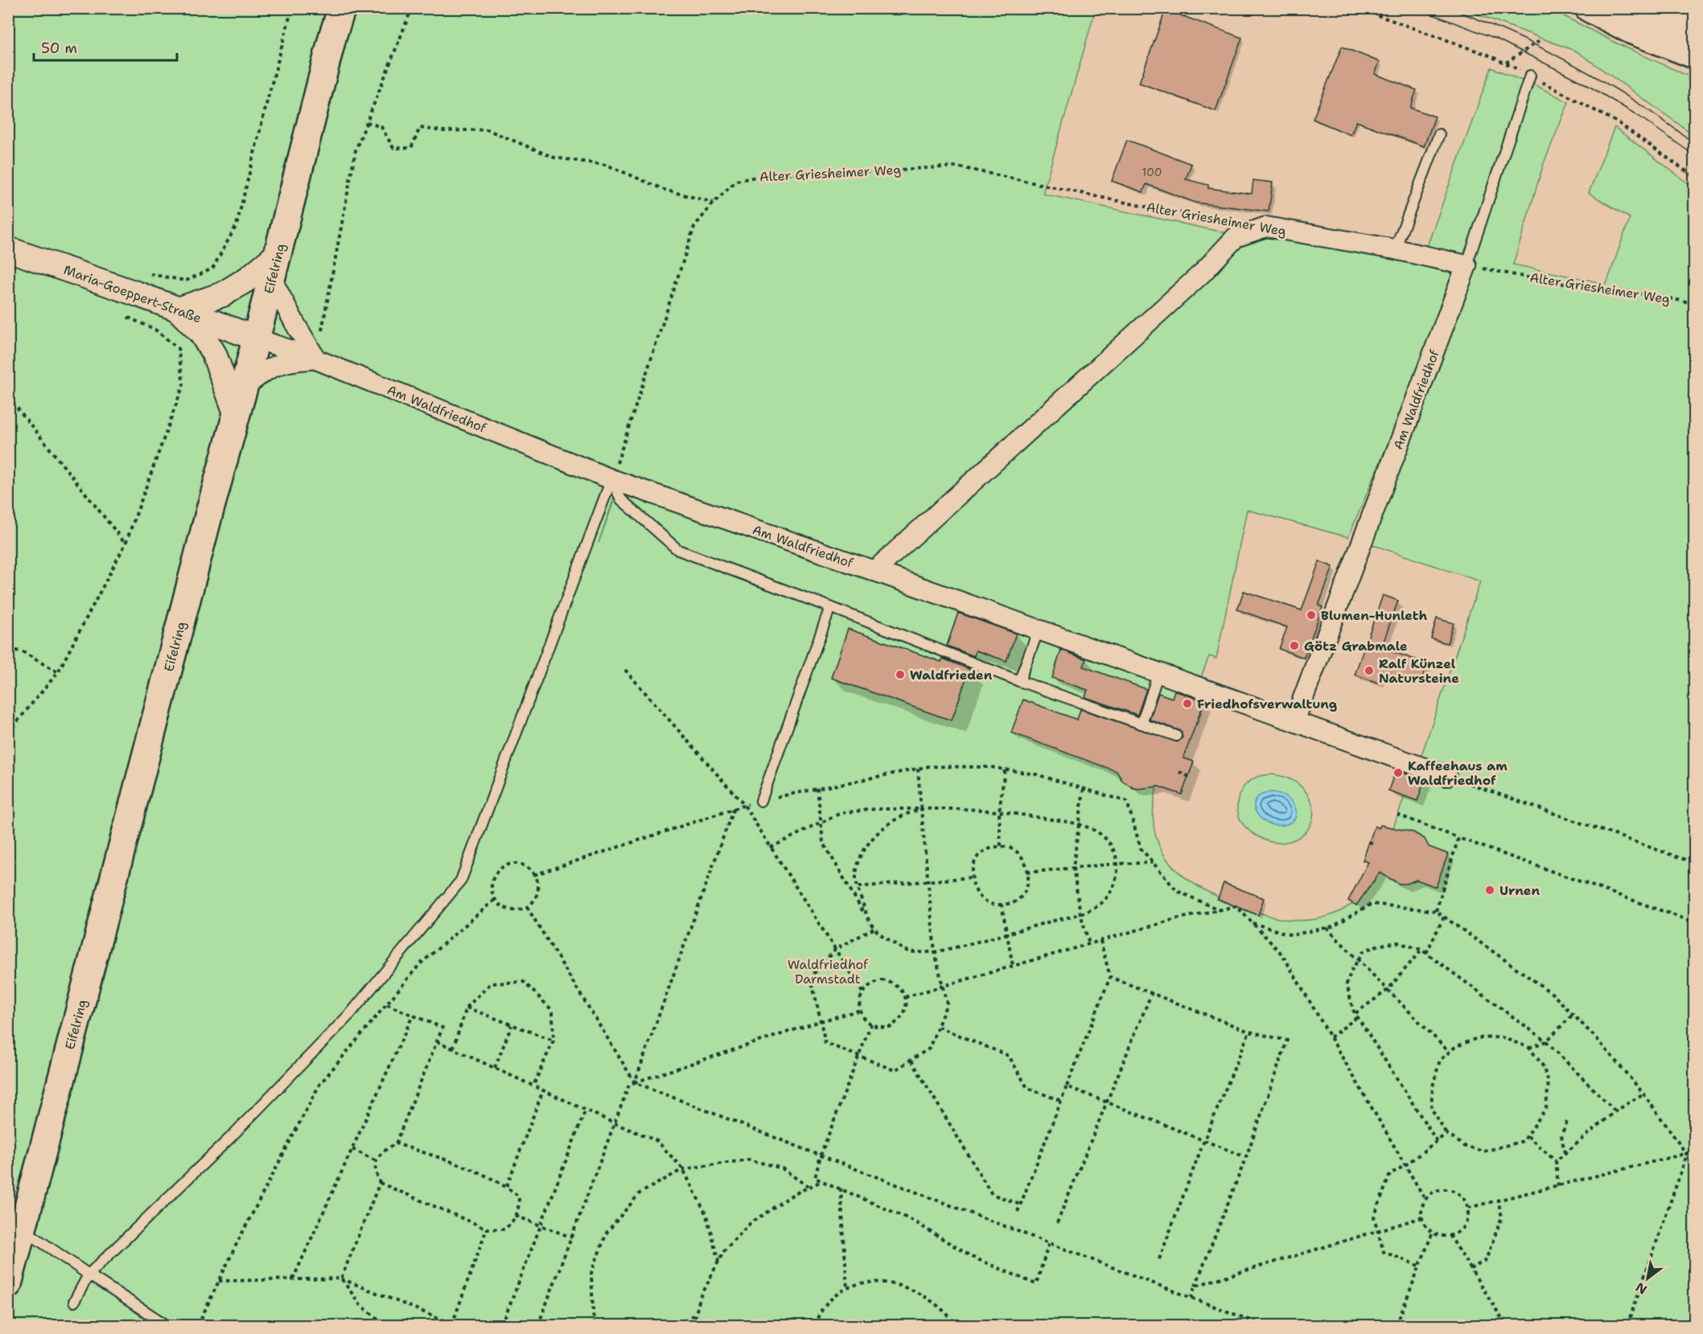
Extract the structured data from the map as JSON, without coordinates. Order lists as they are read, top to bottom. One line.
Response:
{"streets":{"main road":["Eifelring"],"street":["Alter Griesheimer Weg","Maria-Goeppert-Straße","Am Waldfriedhof"]},"crossings":[["Alter Griesheimer Weg","Am Waldfriedhof"],["Eifelring","Maria-Goeppert-Straße"],["Eifelring","Am Waldfriedhof"],["Maria-Goeppert-Straße","Am Waldfriedhof"]],"parks":["Waldfriedhof Darmstadt"],"places":["Blumen-Hunleth","Götz Grabmale","Ralf Künzel Natursteine","Waldfrieden","Friedhofsverwaltung","Kaffeehaus am Waldfriedhof","Urnen"],"house_numbers":["100"],"scale_bar":"50 m","north":"bottom left"}
